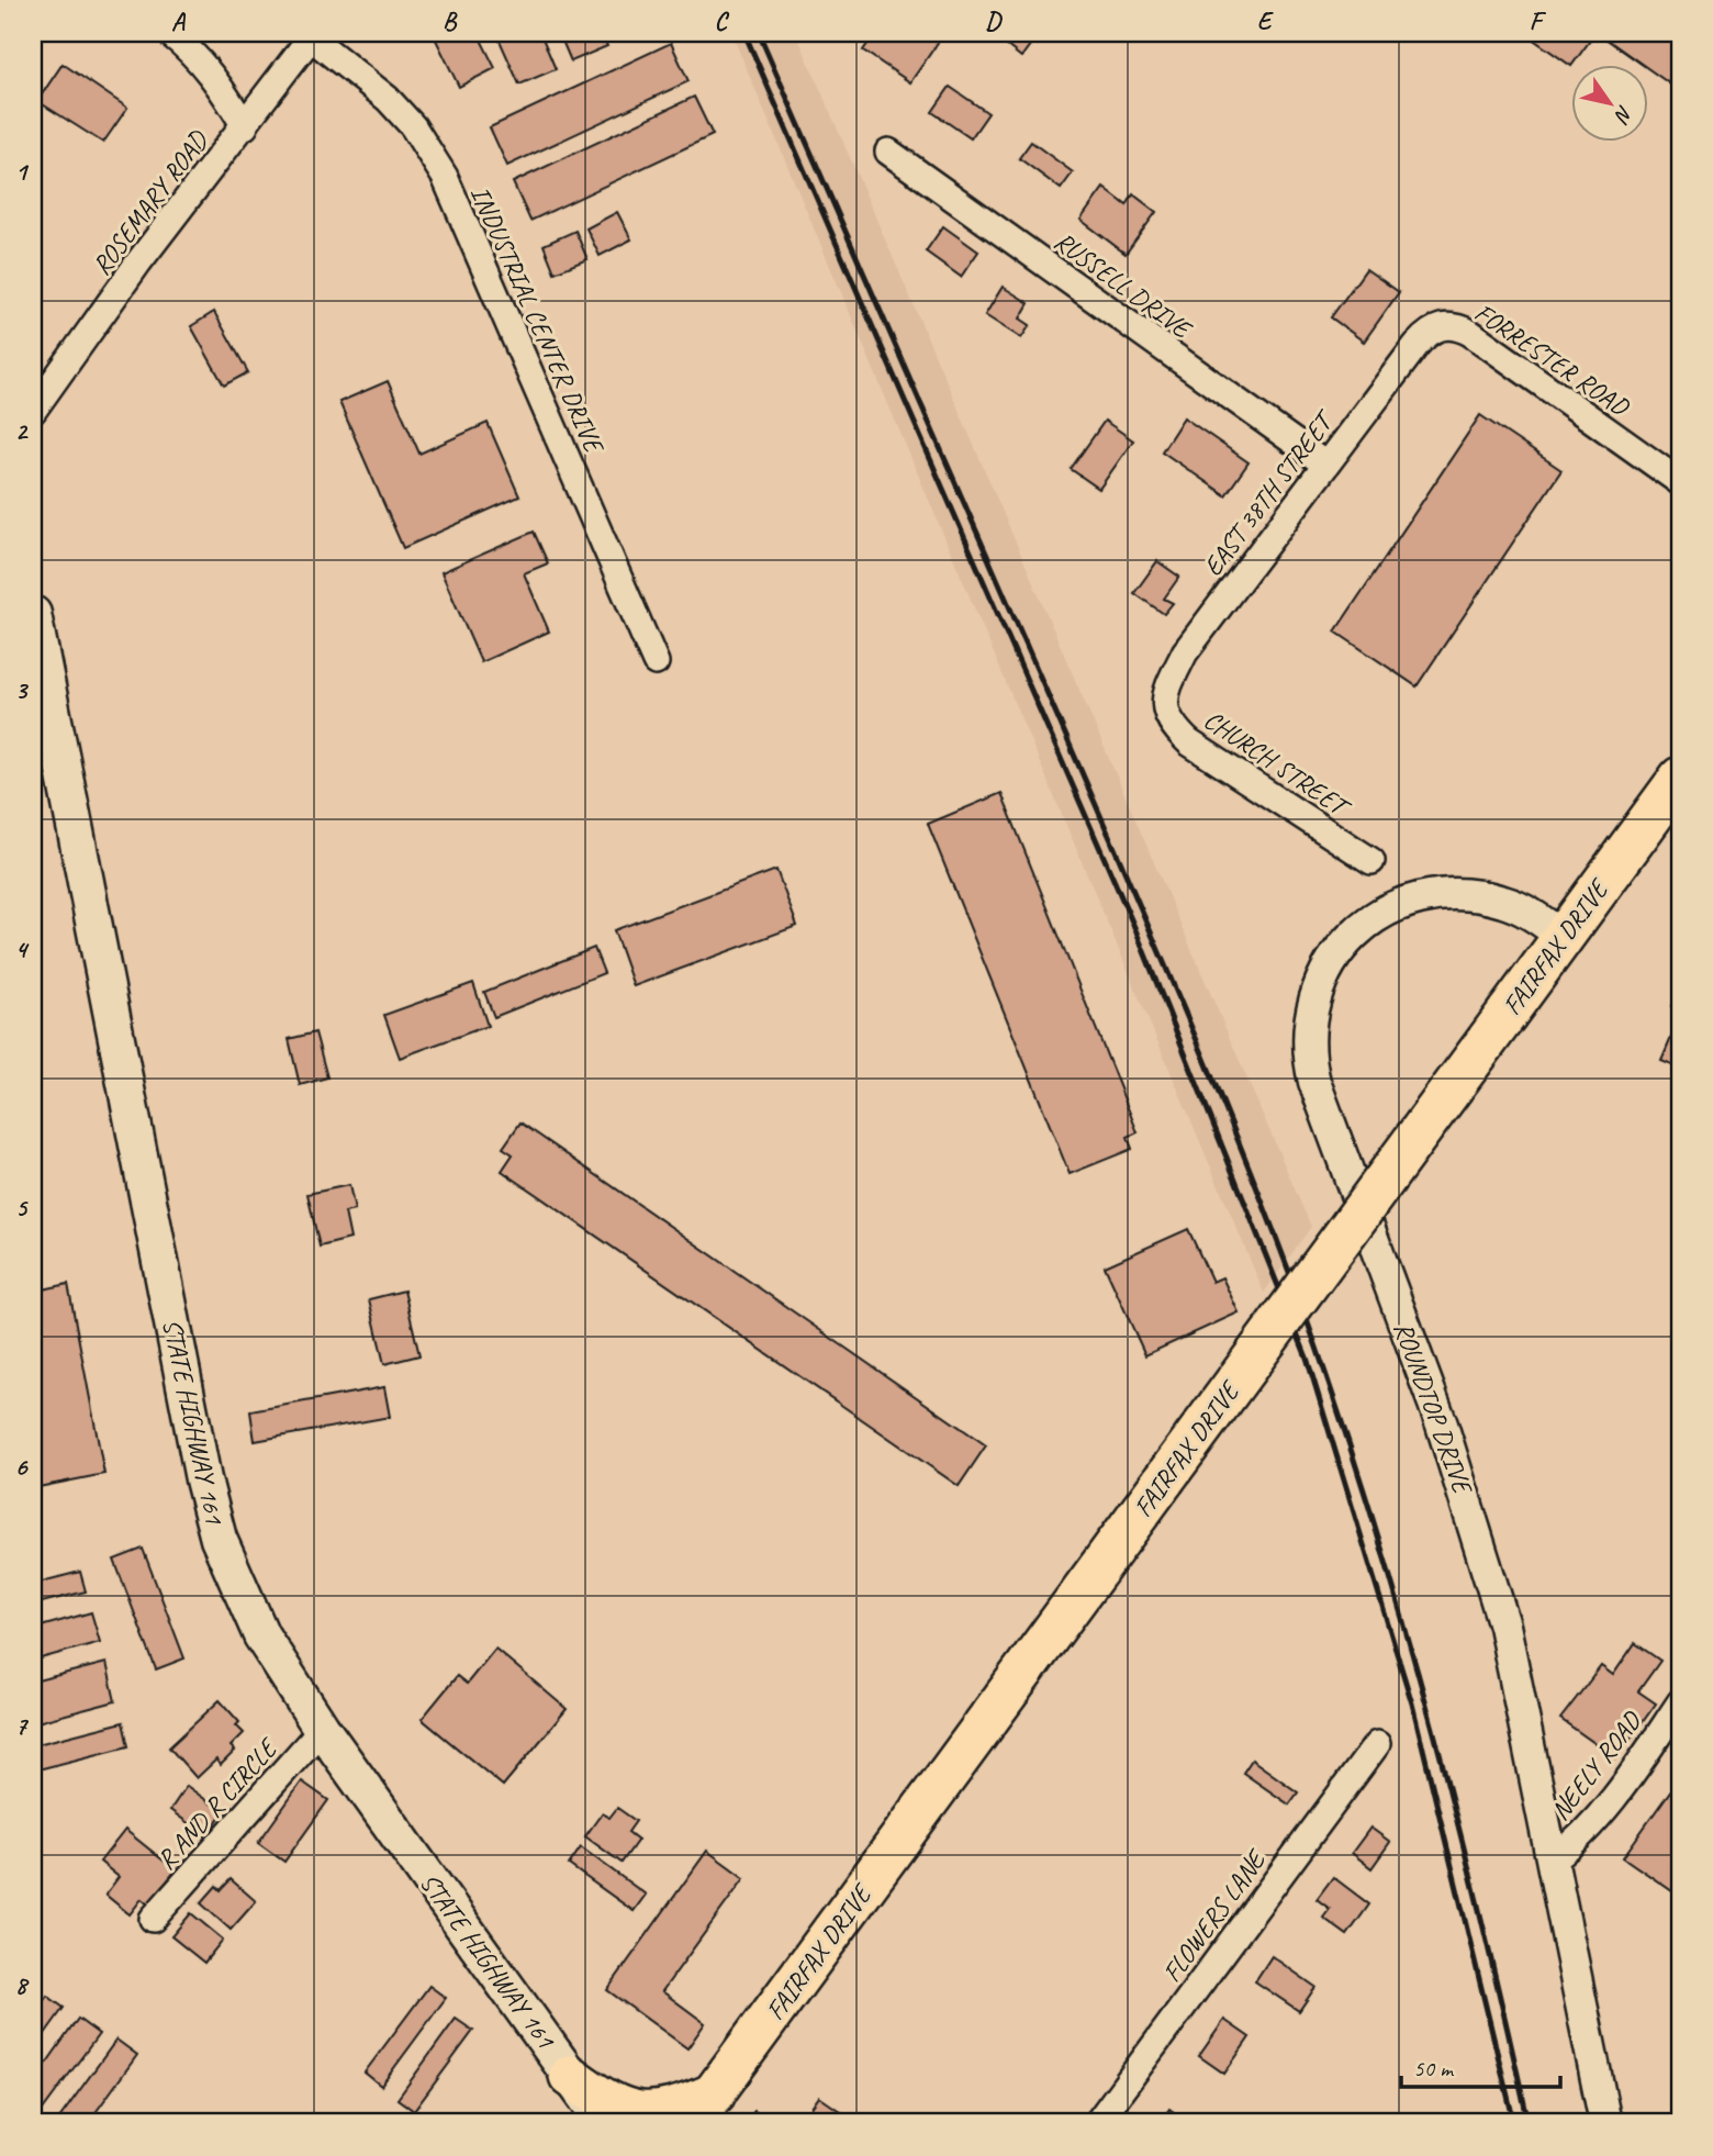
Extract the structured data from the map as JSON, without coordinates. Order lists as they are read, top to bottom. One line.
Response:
{"streets":{"main road":["FAIRFAX DRIVE","STATE HIGHWAY 161"],"street":["ROSEMARY ROAD","RUSSELL DRIVE","INDUSTRIAL CENTER DRIVE","FORRESTER ROAD","EAST 38TH STREET","CHURCH STREET","ROUNDTOP DRIVE","NEELY ROAD","R AND R CIRCLE","FLOWERS LANE"]},"crossings":[["ROSEMARY ROAD","INDUSTRIAL CENTER DRIVE"],["RUSSELL DRIVE","EAST 38TH STREET"],["FORRESTER ROAD","EAST 38TH STREET"],["EAST 38TH STREET","CHURCH STREET"],["FAIRFAX DRIVE","ROUNDTOP DRIVE"],["ROUNDTOP DRIVE","NEELY ROAD"],["STATE HIGHWAY 161","R AND R CIRCLE"]],"scale_bar":"50 m","north":"bottom right","grid":{"columns":["A","B","C","D","E","F"],"rows":["1","2","3","4","5","6","7","8"]}}
